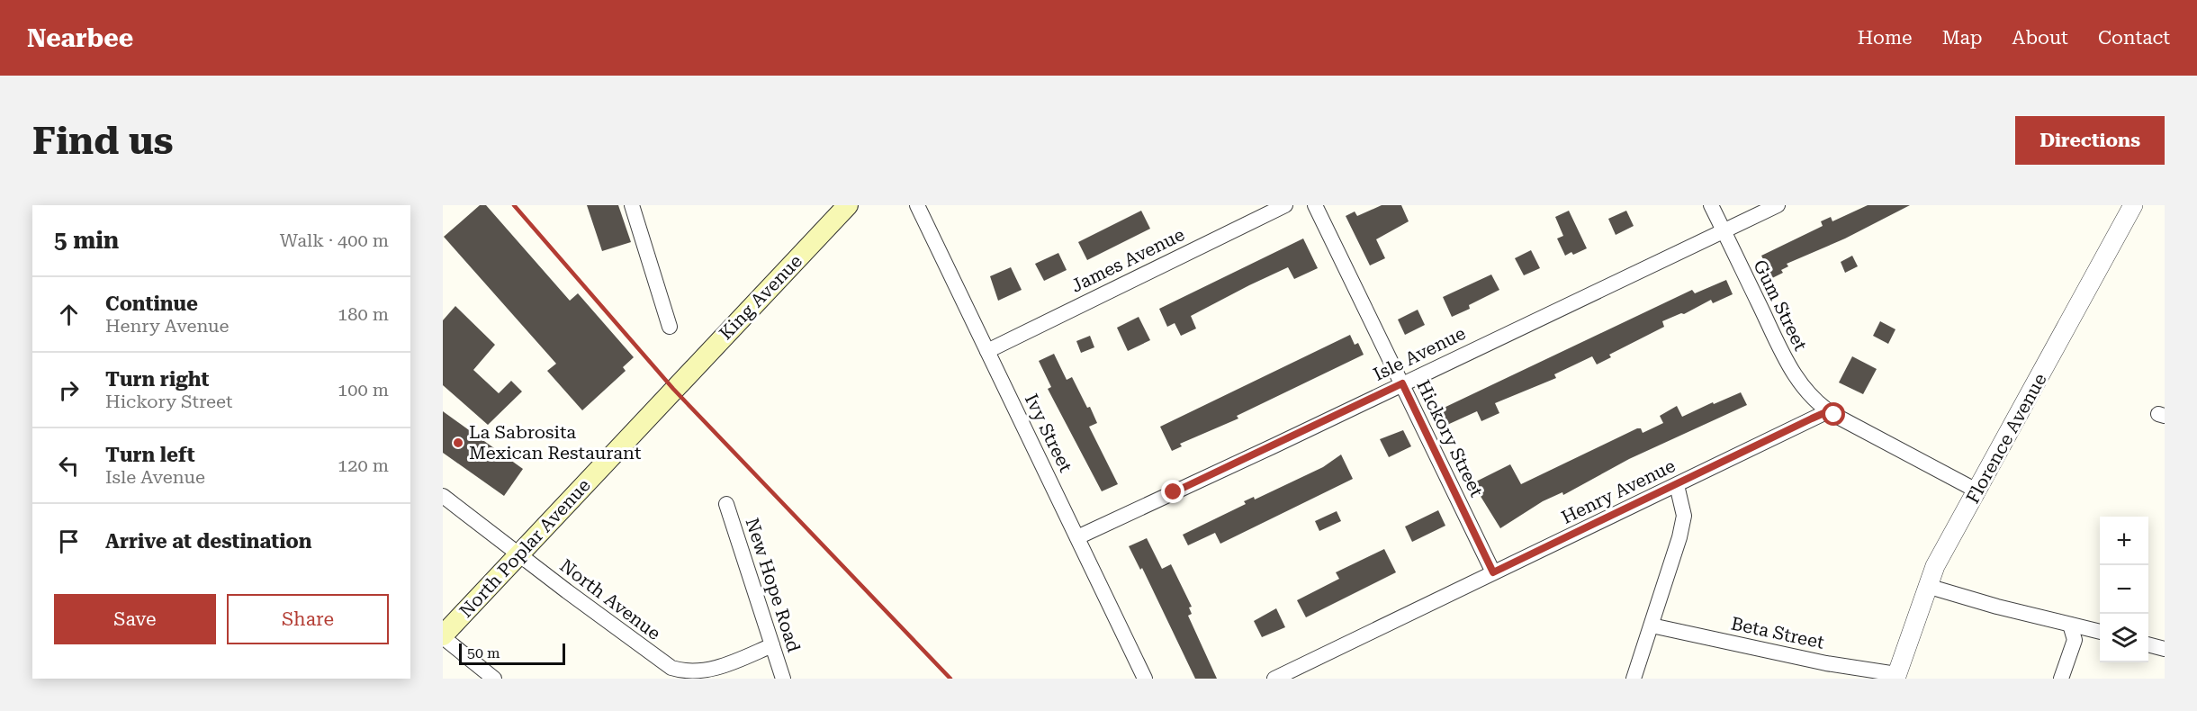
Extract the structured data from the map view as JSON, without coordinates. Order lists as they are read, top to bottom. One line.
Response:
{"streets":{"main road":["King Avenue","North Poplar Avenue"],"street":["James Avenue","Gum Street","Isle Avenue","Ivy Street","Hickory Street","Florence Avenue","Henry Avenue","New Hope Road","North Avenue","Beta Street"]},"crossings":[["James Avenue","Ivy Street"],["King Avenue","North Poplar Avenue"],["Gum Street","Isle Avenue"],["Gum Street","Henry Avenue"],["Isle Avenue","Ivy Street"],["Isle Avenue","Hickory Street"],["Hickory Street","Henry Avenue"],["Florence Avenue","Beta Street"],["North Poplar Avenue","North Avenue"],["New Hope Road","North Avenue"]],"places":["La Sabrosita Mexican Restaurant"],"scale_bar":"50 m","page":{"header":"Nearbee","nav":["Home","Map","About","Contact"],"buttons":["Directions",["Save","Share"]],"title":"Find us","heading":["5 min","Walk · 400 m"],"list":[["Continue","Henry Avenue","180 m"],["Turn right","Hickory Street","100 m"],["Turn left","Isle Avenue","120 m"],"Arrive at destination"],"map_buttons":["+","−"],"scale":"50 m"}}
